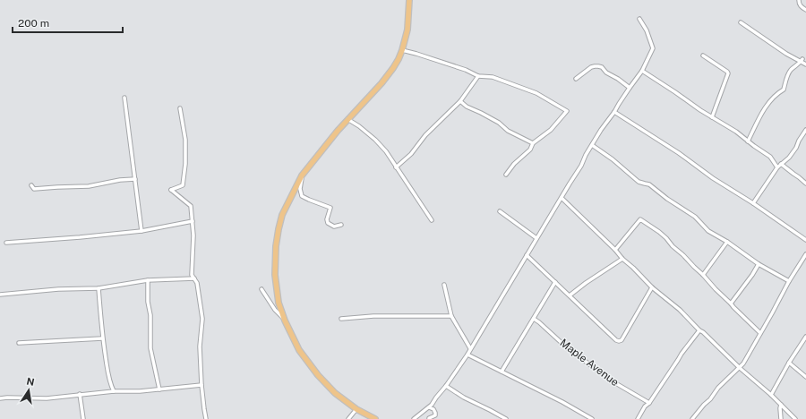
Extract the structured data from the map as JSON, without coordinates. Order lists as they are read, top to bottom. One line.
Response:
{"streets":{"street":["Maple Avenue"]},"scale_bar":"200 m","north":"top"}
